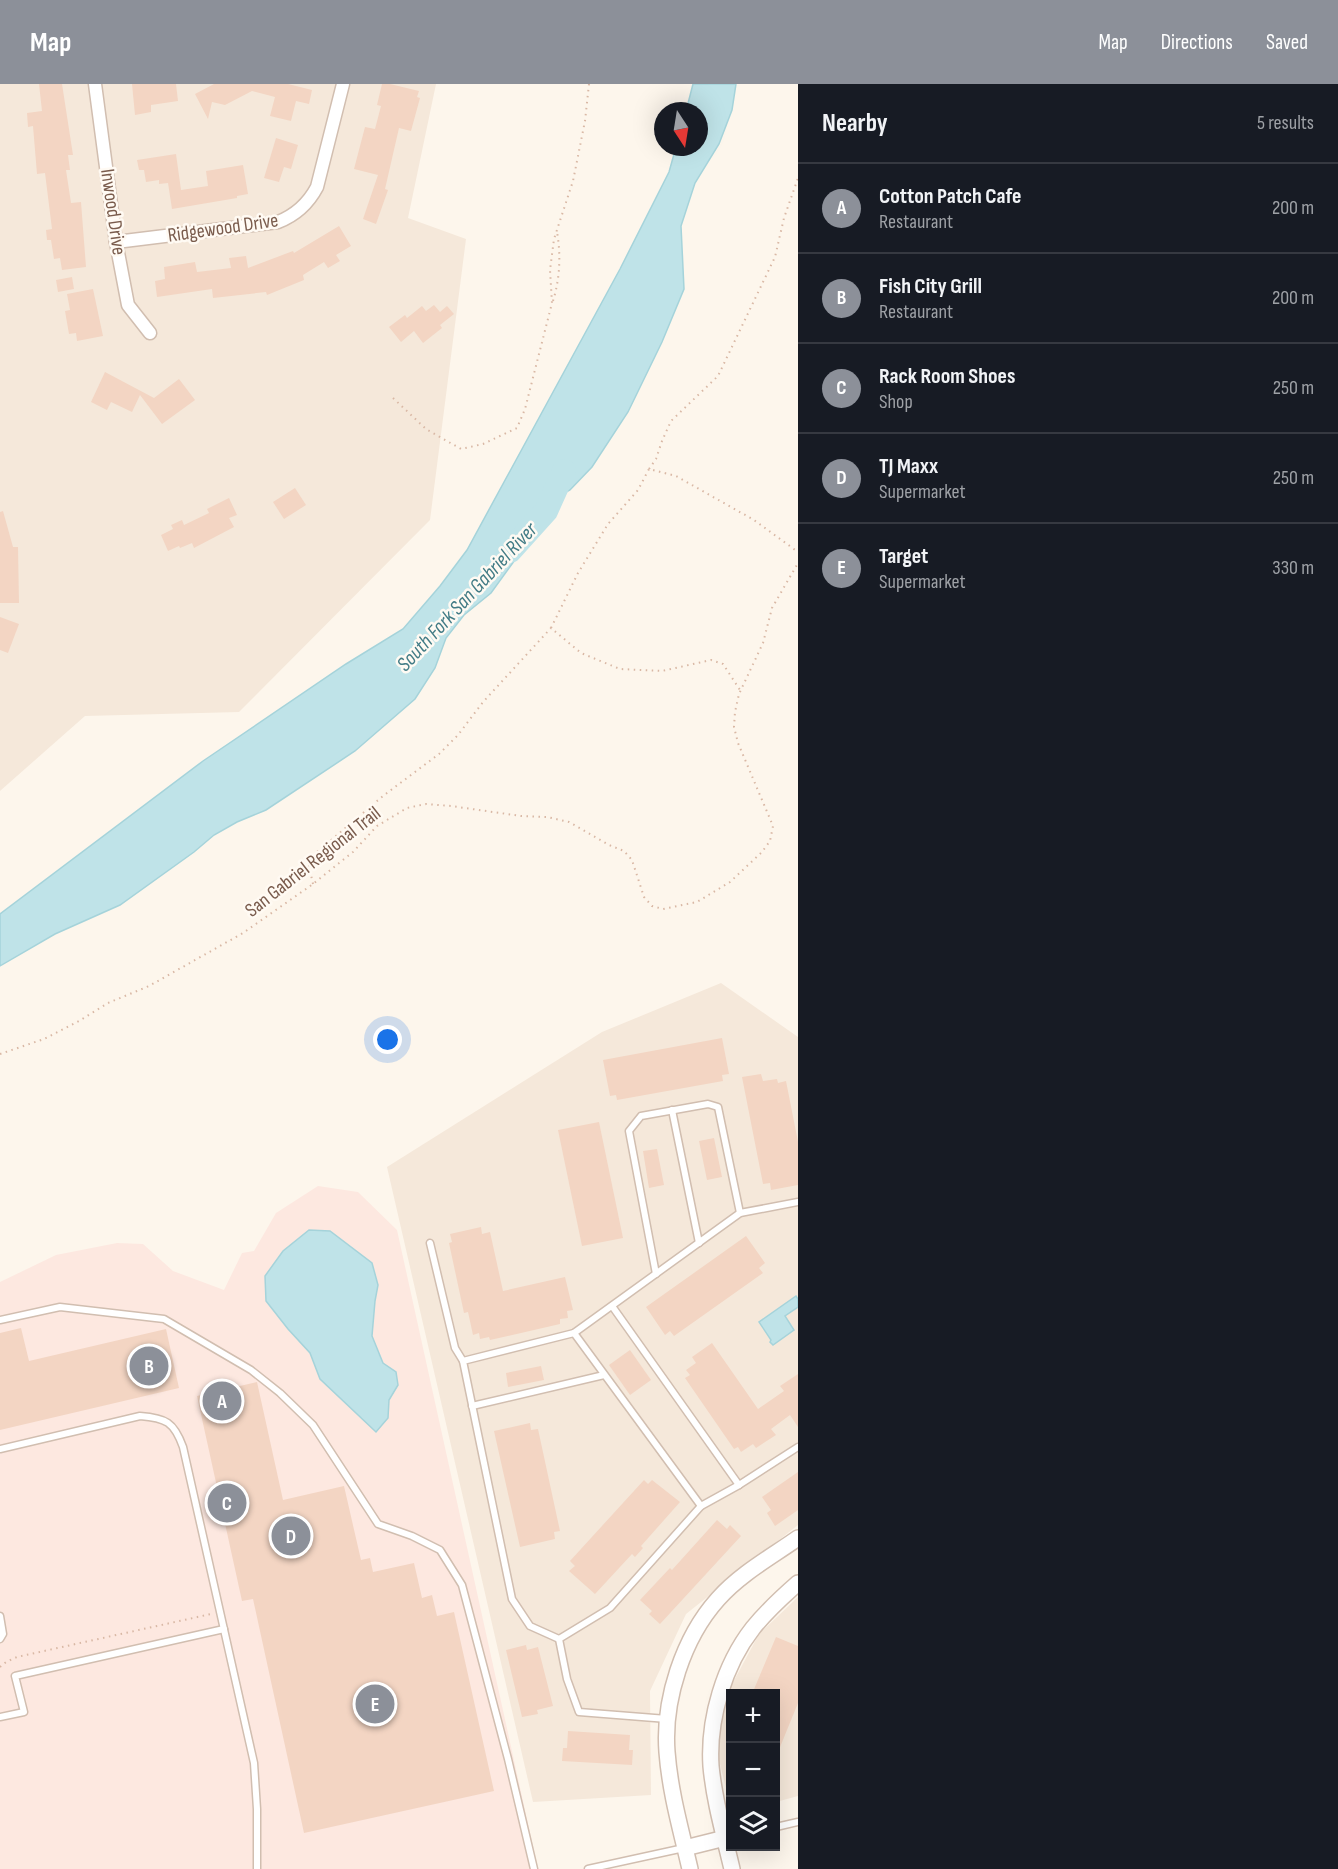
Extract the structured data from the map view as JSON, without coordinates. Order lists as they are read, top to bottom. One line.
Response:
{"streets":{"street":["Inwood Drive","Ridgewood Drive"],"path":["San Gabriel Regional Trail"]},"crossings":[["Inwood Drive","Ridgewood Drive"]],"water":["South Fork San Gabriel River"],"north":"bottom","page":{"header":"Map","nav":["Map","Directions","Saved"],"heading":["Nearby","5 results"],"list":[{"mark":"A","name":"Cotton Patch Cafe","note":"Restaurant","value":"200 m"},{"mark":"B","name":"Fish City Grill","note":"Restaurant","value":"200 m"},{"mark":"C","name":"Rack Room Shoes","note":"Shop","value":"250 m"},{"mark":"D","name":"TJ Maxx","note":"Supermarket","value":"250 m"},{"mark":"E","name":"Target","note":"Supermarket","value":"330 m"}],"pins":["B","A","C","D","E"],"map_buttons":["+","−"]}}
